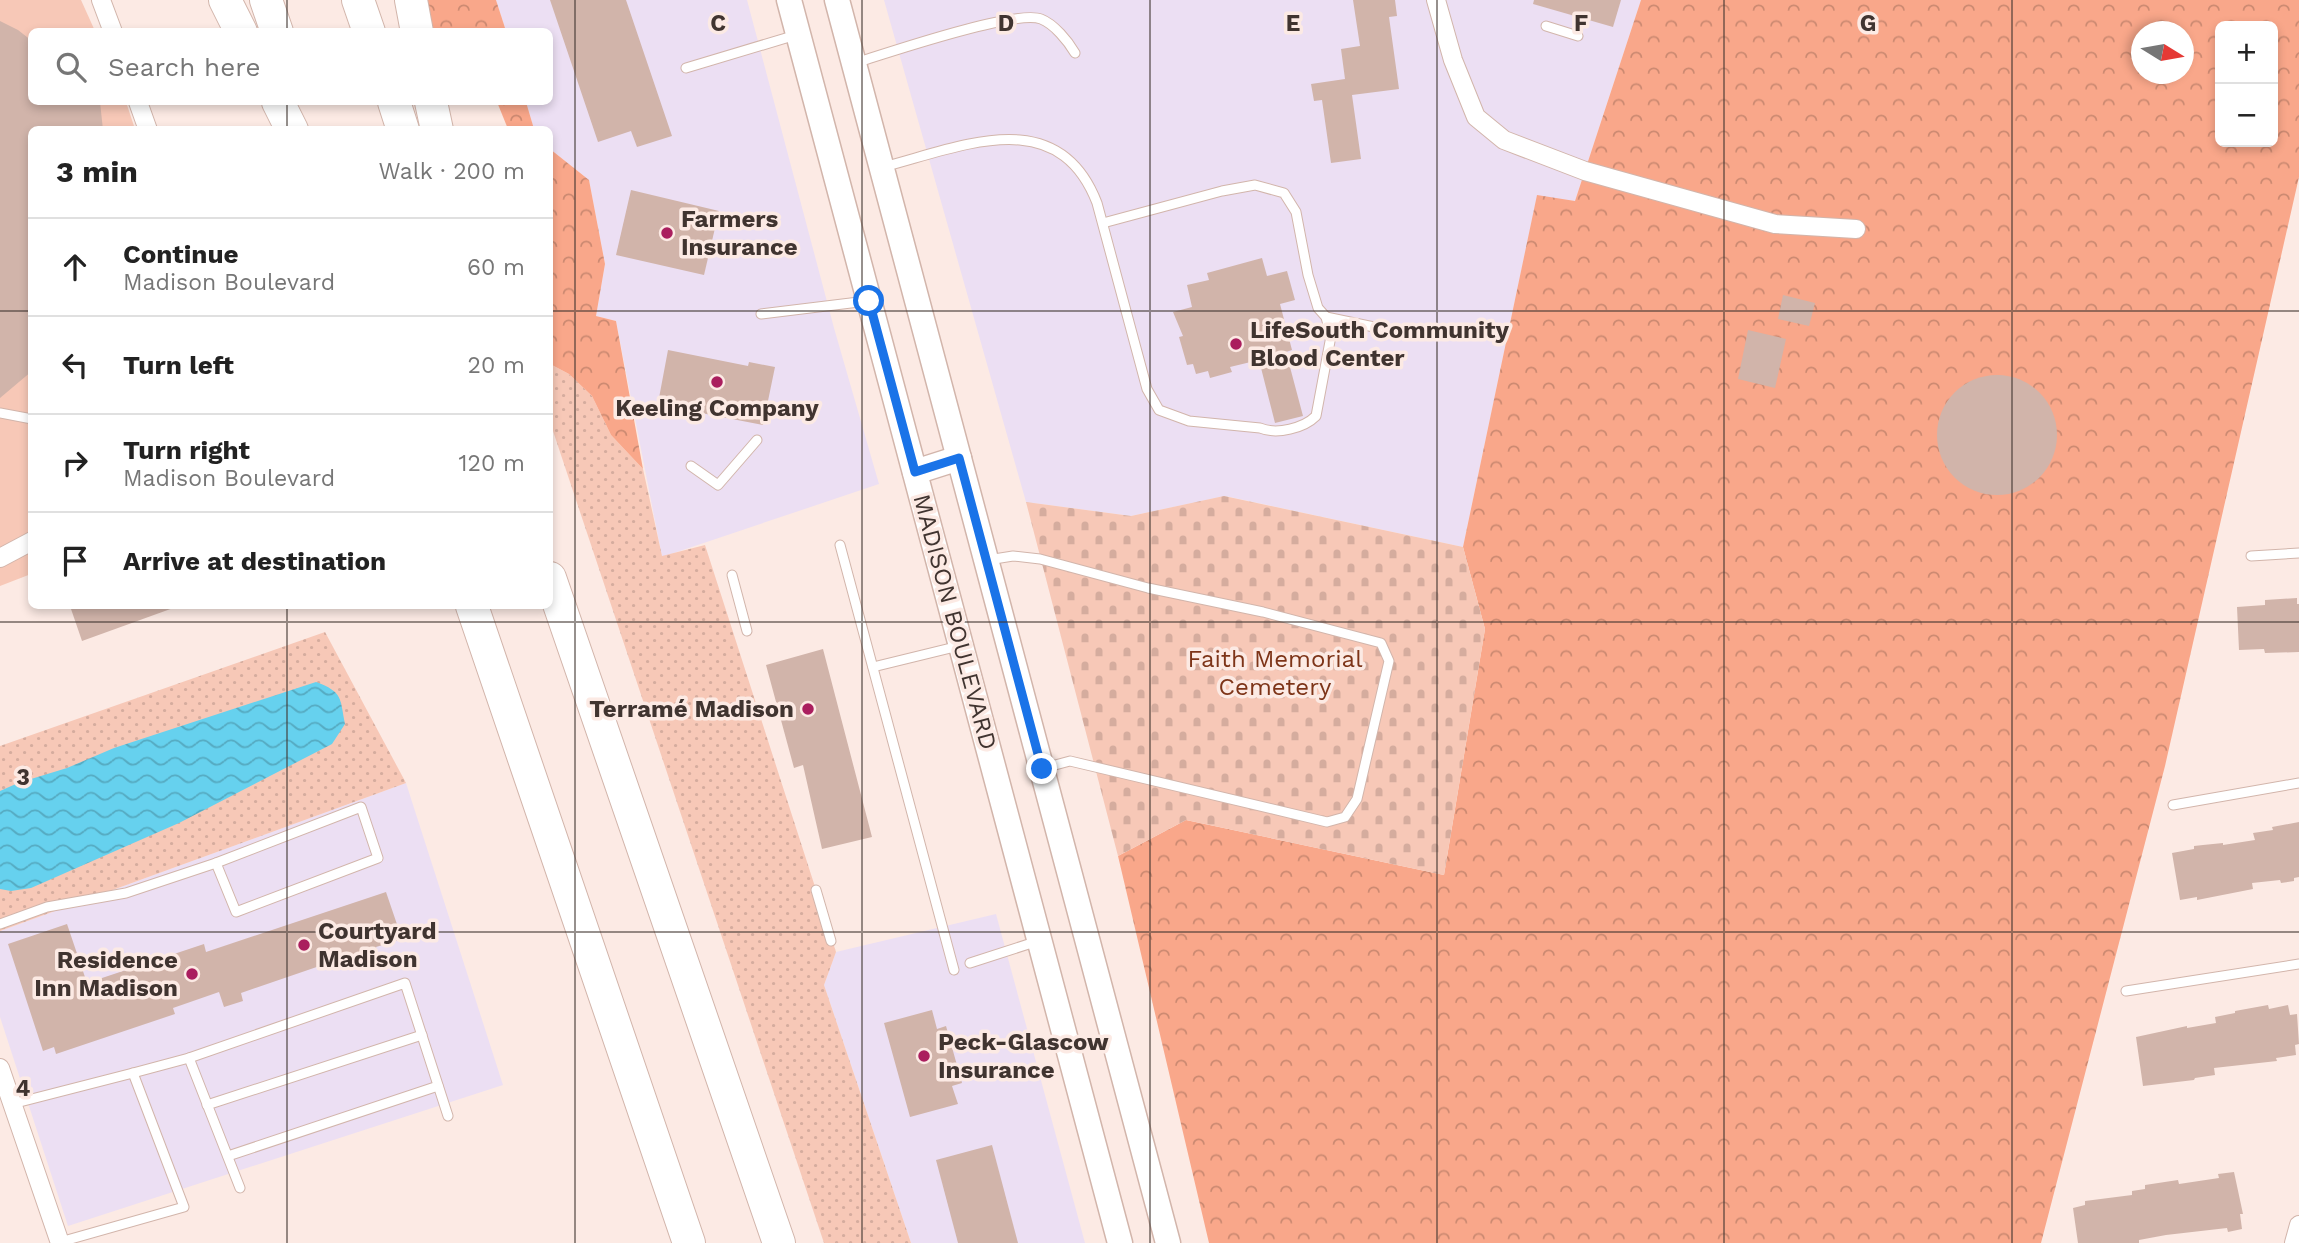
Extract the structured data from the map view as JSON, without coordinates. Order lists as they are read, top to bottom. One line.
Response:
{"streets":{"main road":["MADISON BOULEVARD"]},"parks":["Faith Memorial Cemetery"],"places":["Farmers Insurance","LifeSouth Community Blood Center","Keeling Company","Terramé Madison","Courtyard Madison","Residence Inn Madison","Peck-Glascow Insurance"],"north":"right","page":{"map_buttons":["+","−"],"search":"Search here","heading":["3 min","Walk · 200 m"],"list":[["Continue","Madison Boulevard","60 m"],["Turn left","20 m"],["Turn right","Madison Boulevard","120 m"],"Arrive at destination"]},"grid":{"columns":["C","D","E","F","G"],"rows":["3","4"]}}
